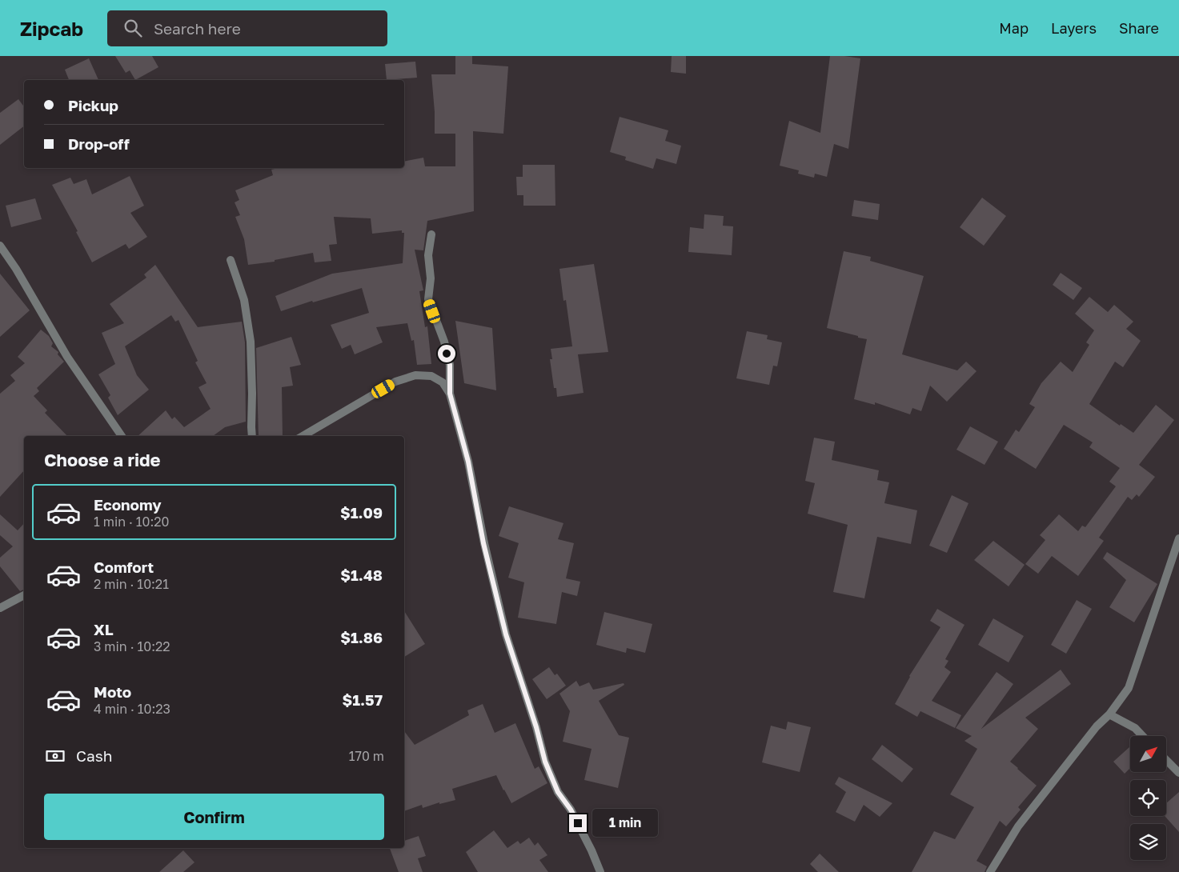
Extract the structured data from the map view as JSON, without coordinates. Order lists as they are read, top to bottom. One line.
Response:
{"north":"top right","page":{"header":"Zipcab","search":"Search here","nav":["Map","Layers","Share"],"banner":["Pickup","Drop-off"],"heading":"Choose a ride","list":[{"name":"Economy","note":"1 min · 10:20","value":"$1.09"},{"name":"Comfort","note":"2 min · 10:21","value":"$1.48"},{"name":"XL","note":"3 min · 10:22","value":"$1.86"},{"name":"Moto","note":"4 min · 10:23","value":"$1.57"}],"pay":["Cash","170 m"],"buttons":"Confirm","bubble":"1 min"}}
